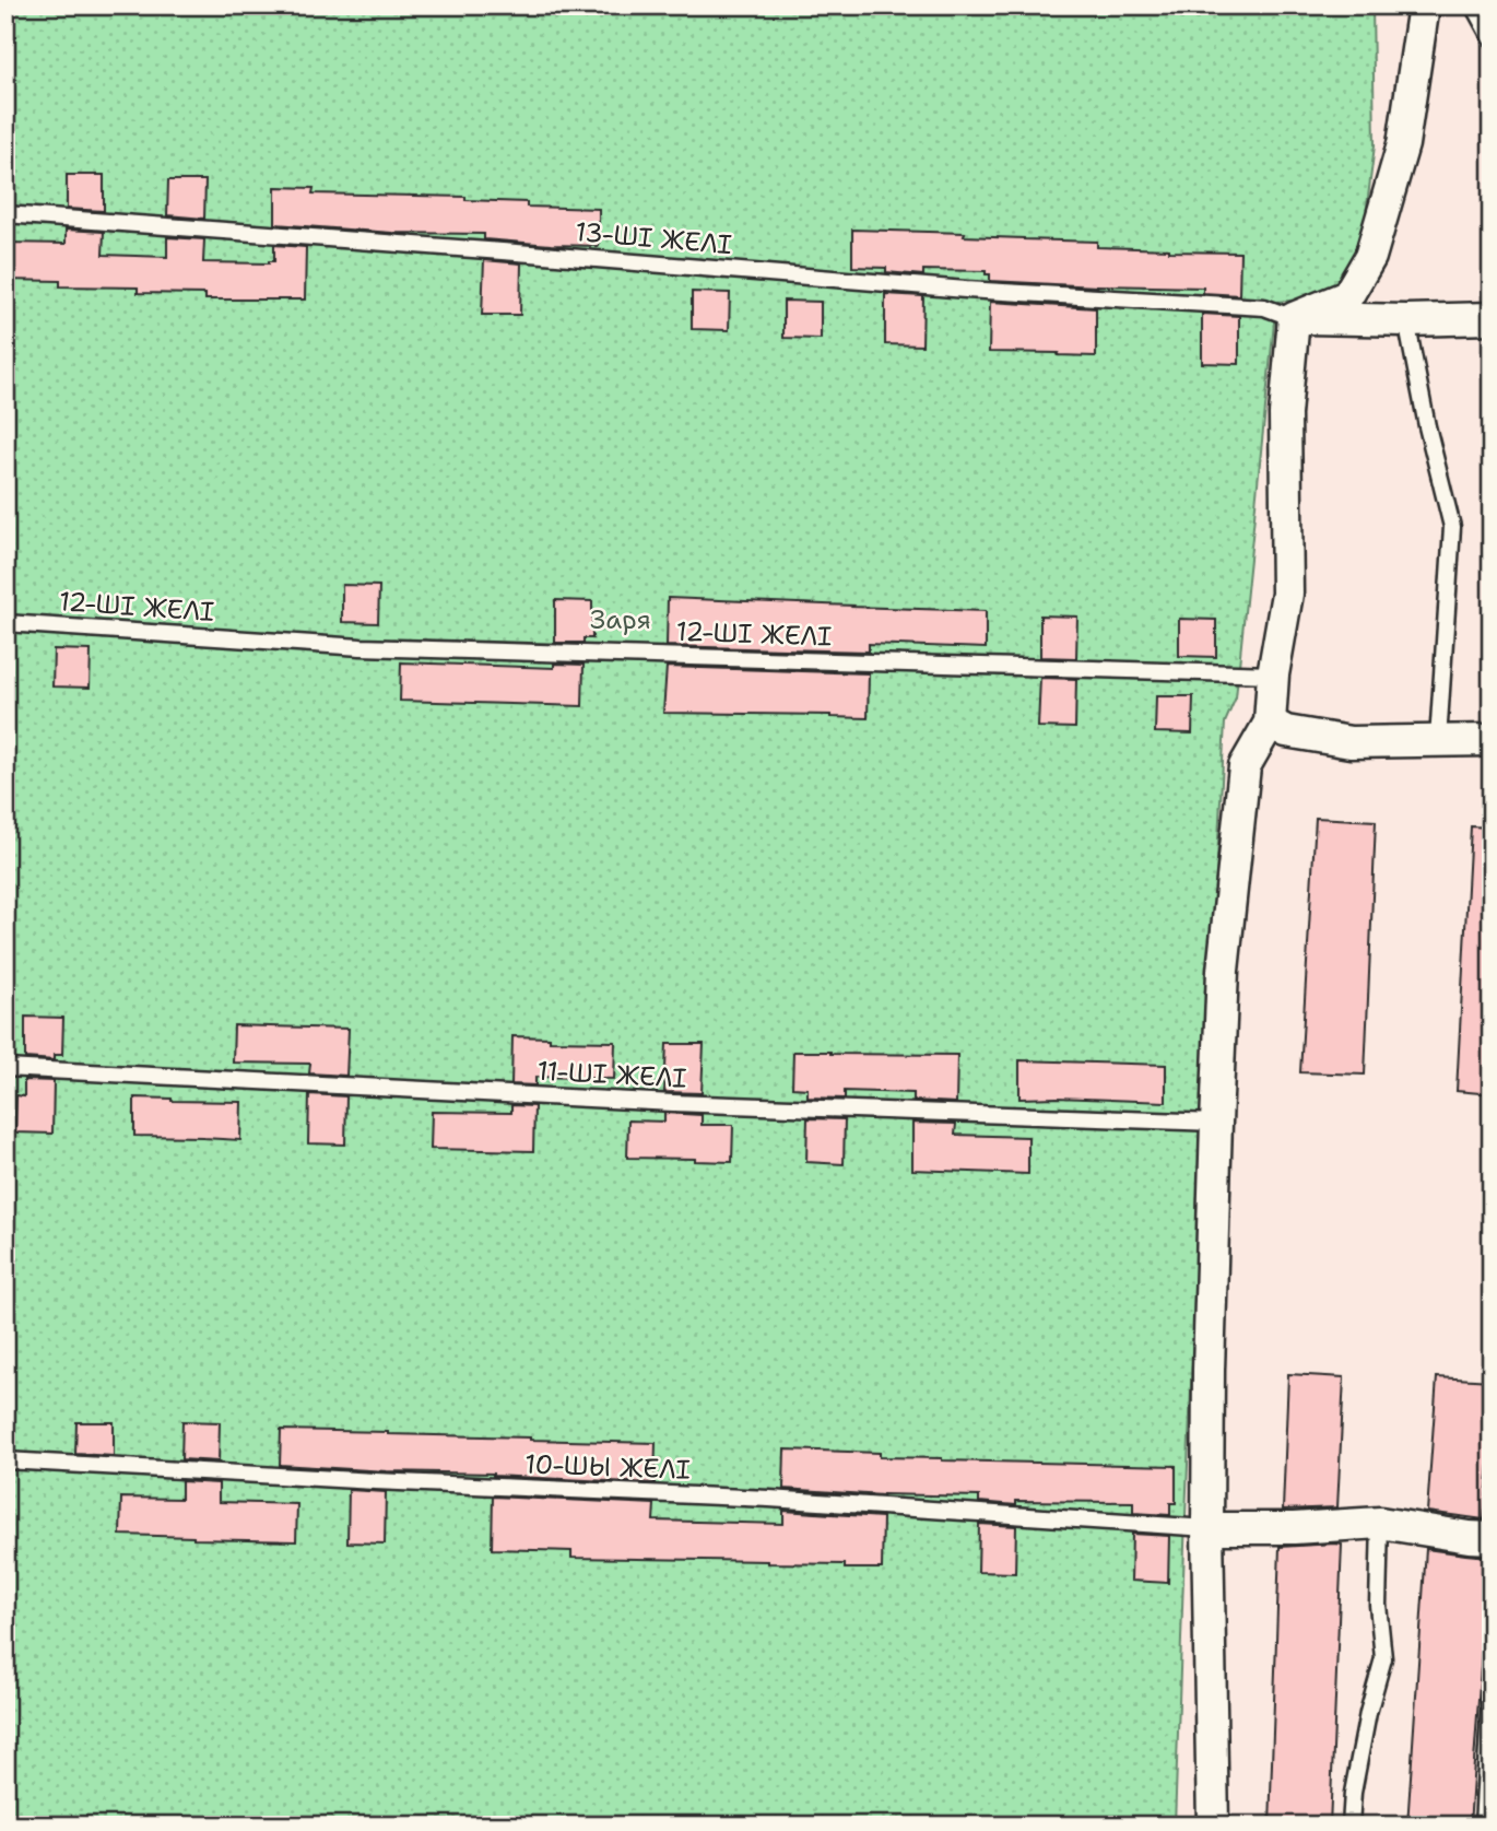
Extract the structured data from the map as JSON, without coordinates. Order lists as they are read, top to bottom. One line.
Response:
{"streets":{"lane":["13-ШІ ЖЕЛІ","12-ШІ ЖЕЛІ","11-ШІ ЖЕЛІ","10-ШЫ ЖЕЛІ"]},"parks":["Заря"]}
